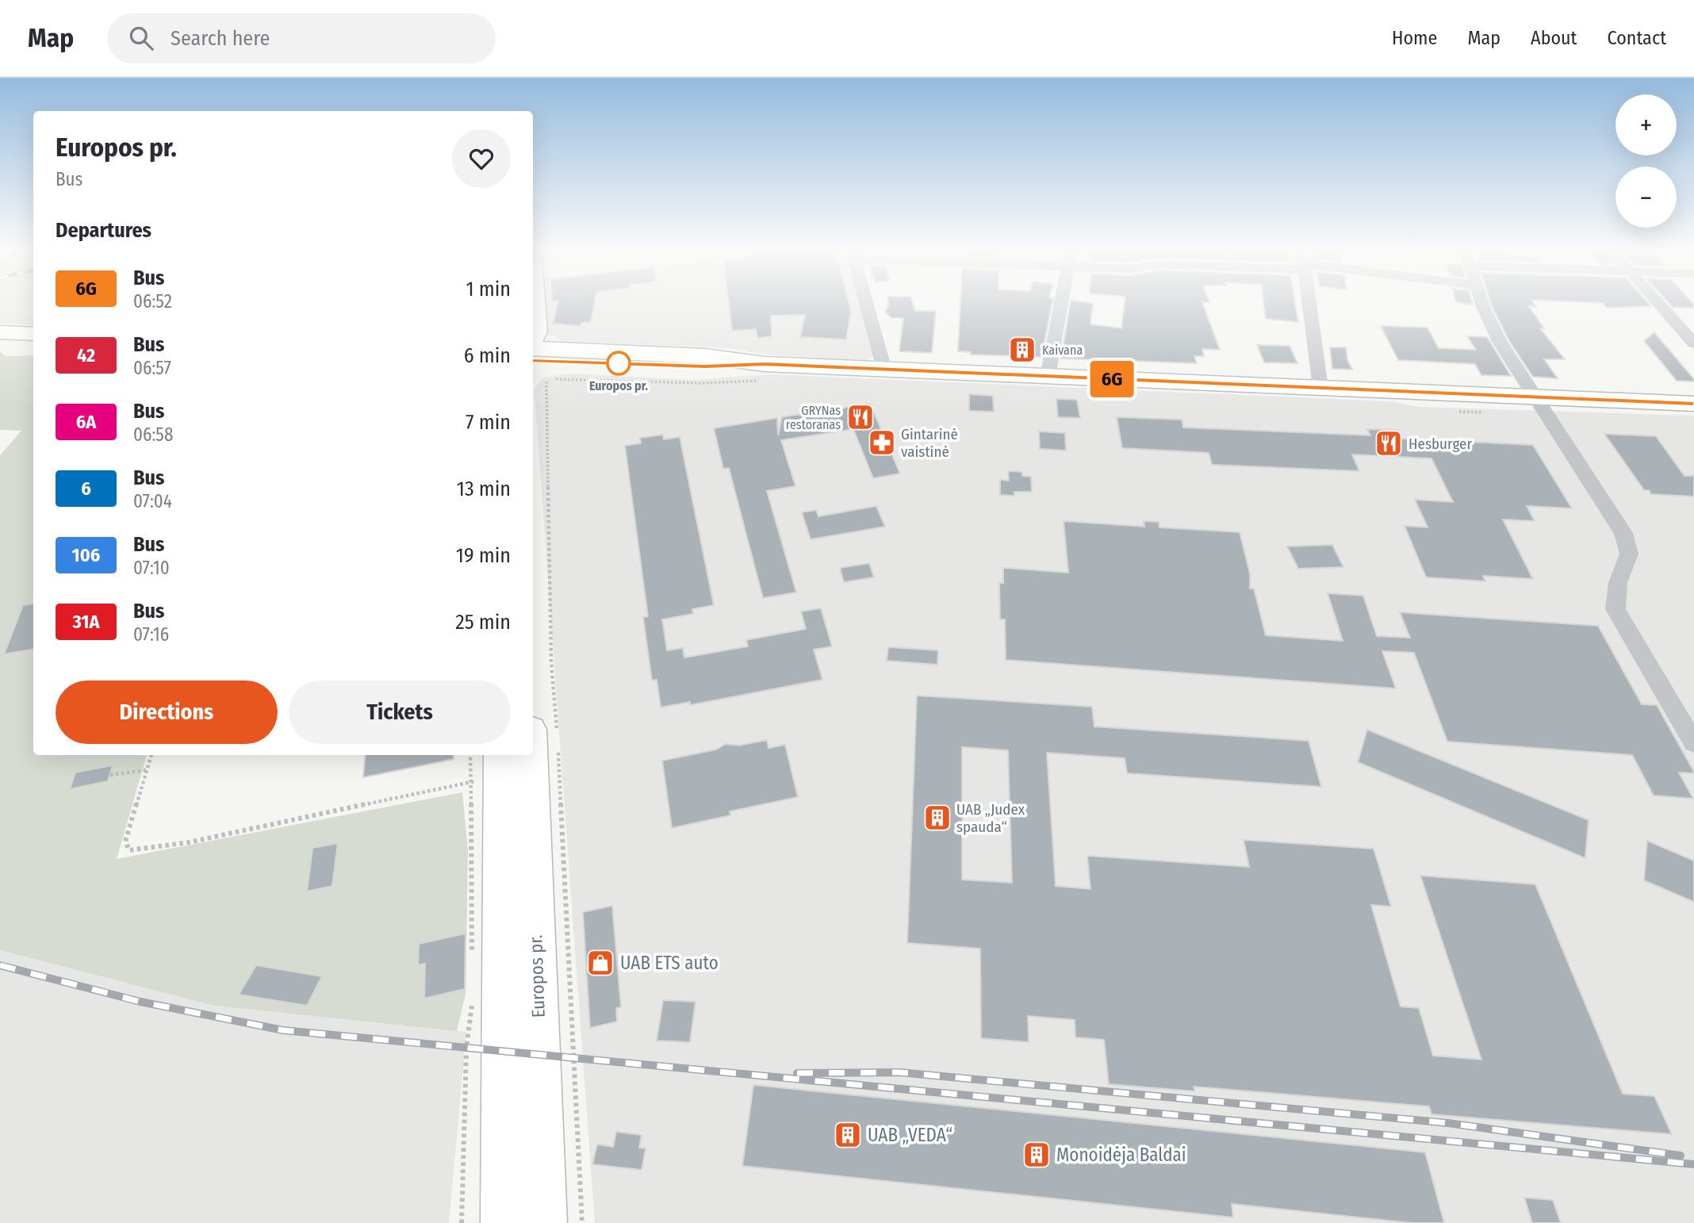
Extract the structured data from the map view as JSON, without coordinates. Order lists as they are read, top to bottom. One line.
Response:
{"streets":{"main road":["Europos pr."]},"places":{"building":["Kaivana","UAB „Judex spauda“","UAB „VEDA“","Monoidėja Baldai"],"other":["Europos pr."],"restaurant":["GRYNas restoranas","Hesburger"],"pharmacy":["Gintarinė vaistinė"],"shop":["UAB ETS auto"]},"lines":["bus line 6G"],"page":{"header":"Map","search":"Search here","nav":["Home","Map","About","Contact"],"on_map":"6G","map_buttons":["+","−"],"heading":[["Europos pr.","Bus"],"Departures"],"list":[{"mark":"6G","name":"Bus","note":"06:52","value":"1 min"},{"mark":"42","name":"Bus","note":"06:57","value":"6 min"},{"mark":"6A","name":"Bus","note":"06:58","value":"7 min"},{"mark":"6","name":"Bus","note":"07:04","value":"13 min"},{"mark":"106","name":"Bus","note":"07:10","value":"19 min"},{"mark":"31A","name":"Bus","note":"07:16","value":"25 min"}],"buttons":["Directions","Tickets"]}}
